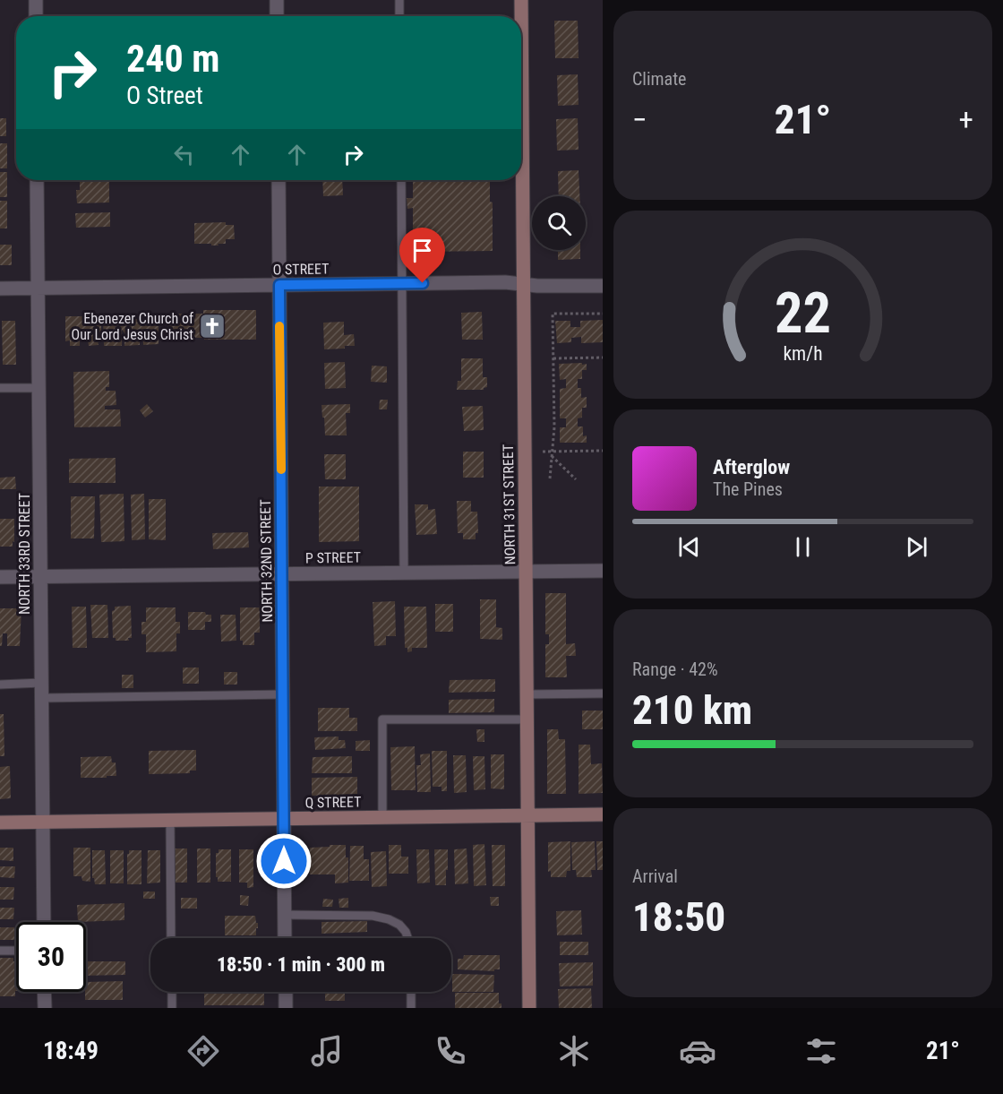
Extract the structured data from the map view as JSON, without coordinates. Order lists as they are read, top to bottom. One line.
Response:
{"streets":{"street":["O STREET","NORTH 31ST STREET","NORTH 33RD STREET","P STREET","NORTH 32ND STREET","Q STREET"]},"crossings":[["O STREET","NORTH 31ST STREET"],["O STREET","NORTH 33RD STREET"],["O STREET","NORTH 32ND STREET"],["NORTH 31ST STREET","P STREET"],["NORTH 31ST STREET","Q STREET"],["NORTH 33RD STREET","P STREET"],["NORTH 33RD STREET","Q STREET"],["P STREET","NORTH 32ND STREET"],["NORTH 32ND STREET","Q STREET"]],"places":{"church":["Ebenezer Church of Our Lord Jesus Christ"]},"page":{"tile":["Climate",["Range · 42%","210 km"],["Arrival","18:50"]],"turn":["240 m","O Street"],"heat":["−","21°","+"],"song":["Afterglow","The Pines"],"limit":"30","trip":"18:50 · 1 min · 300 m","tabs":["18:49","21°"],"gauge":["22","km/h"]}}
